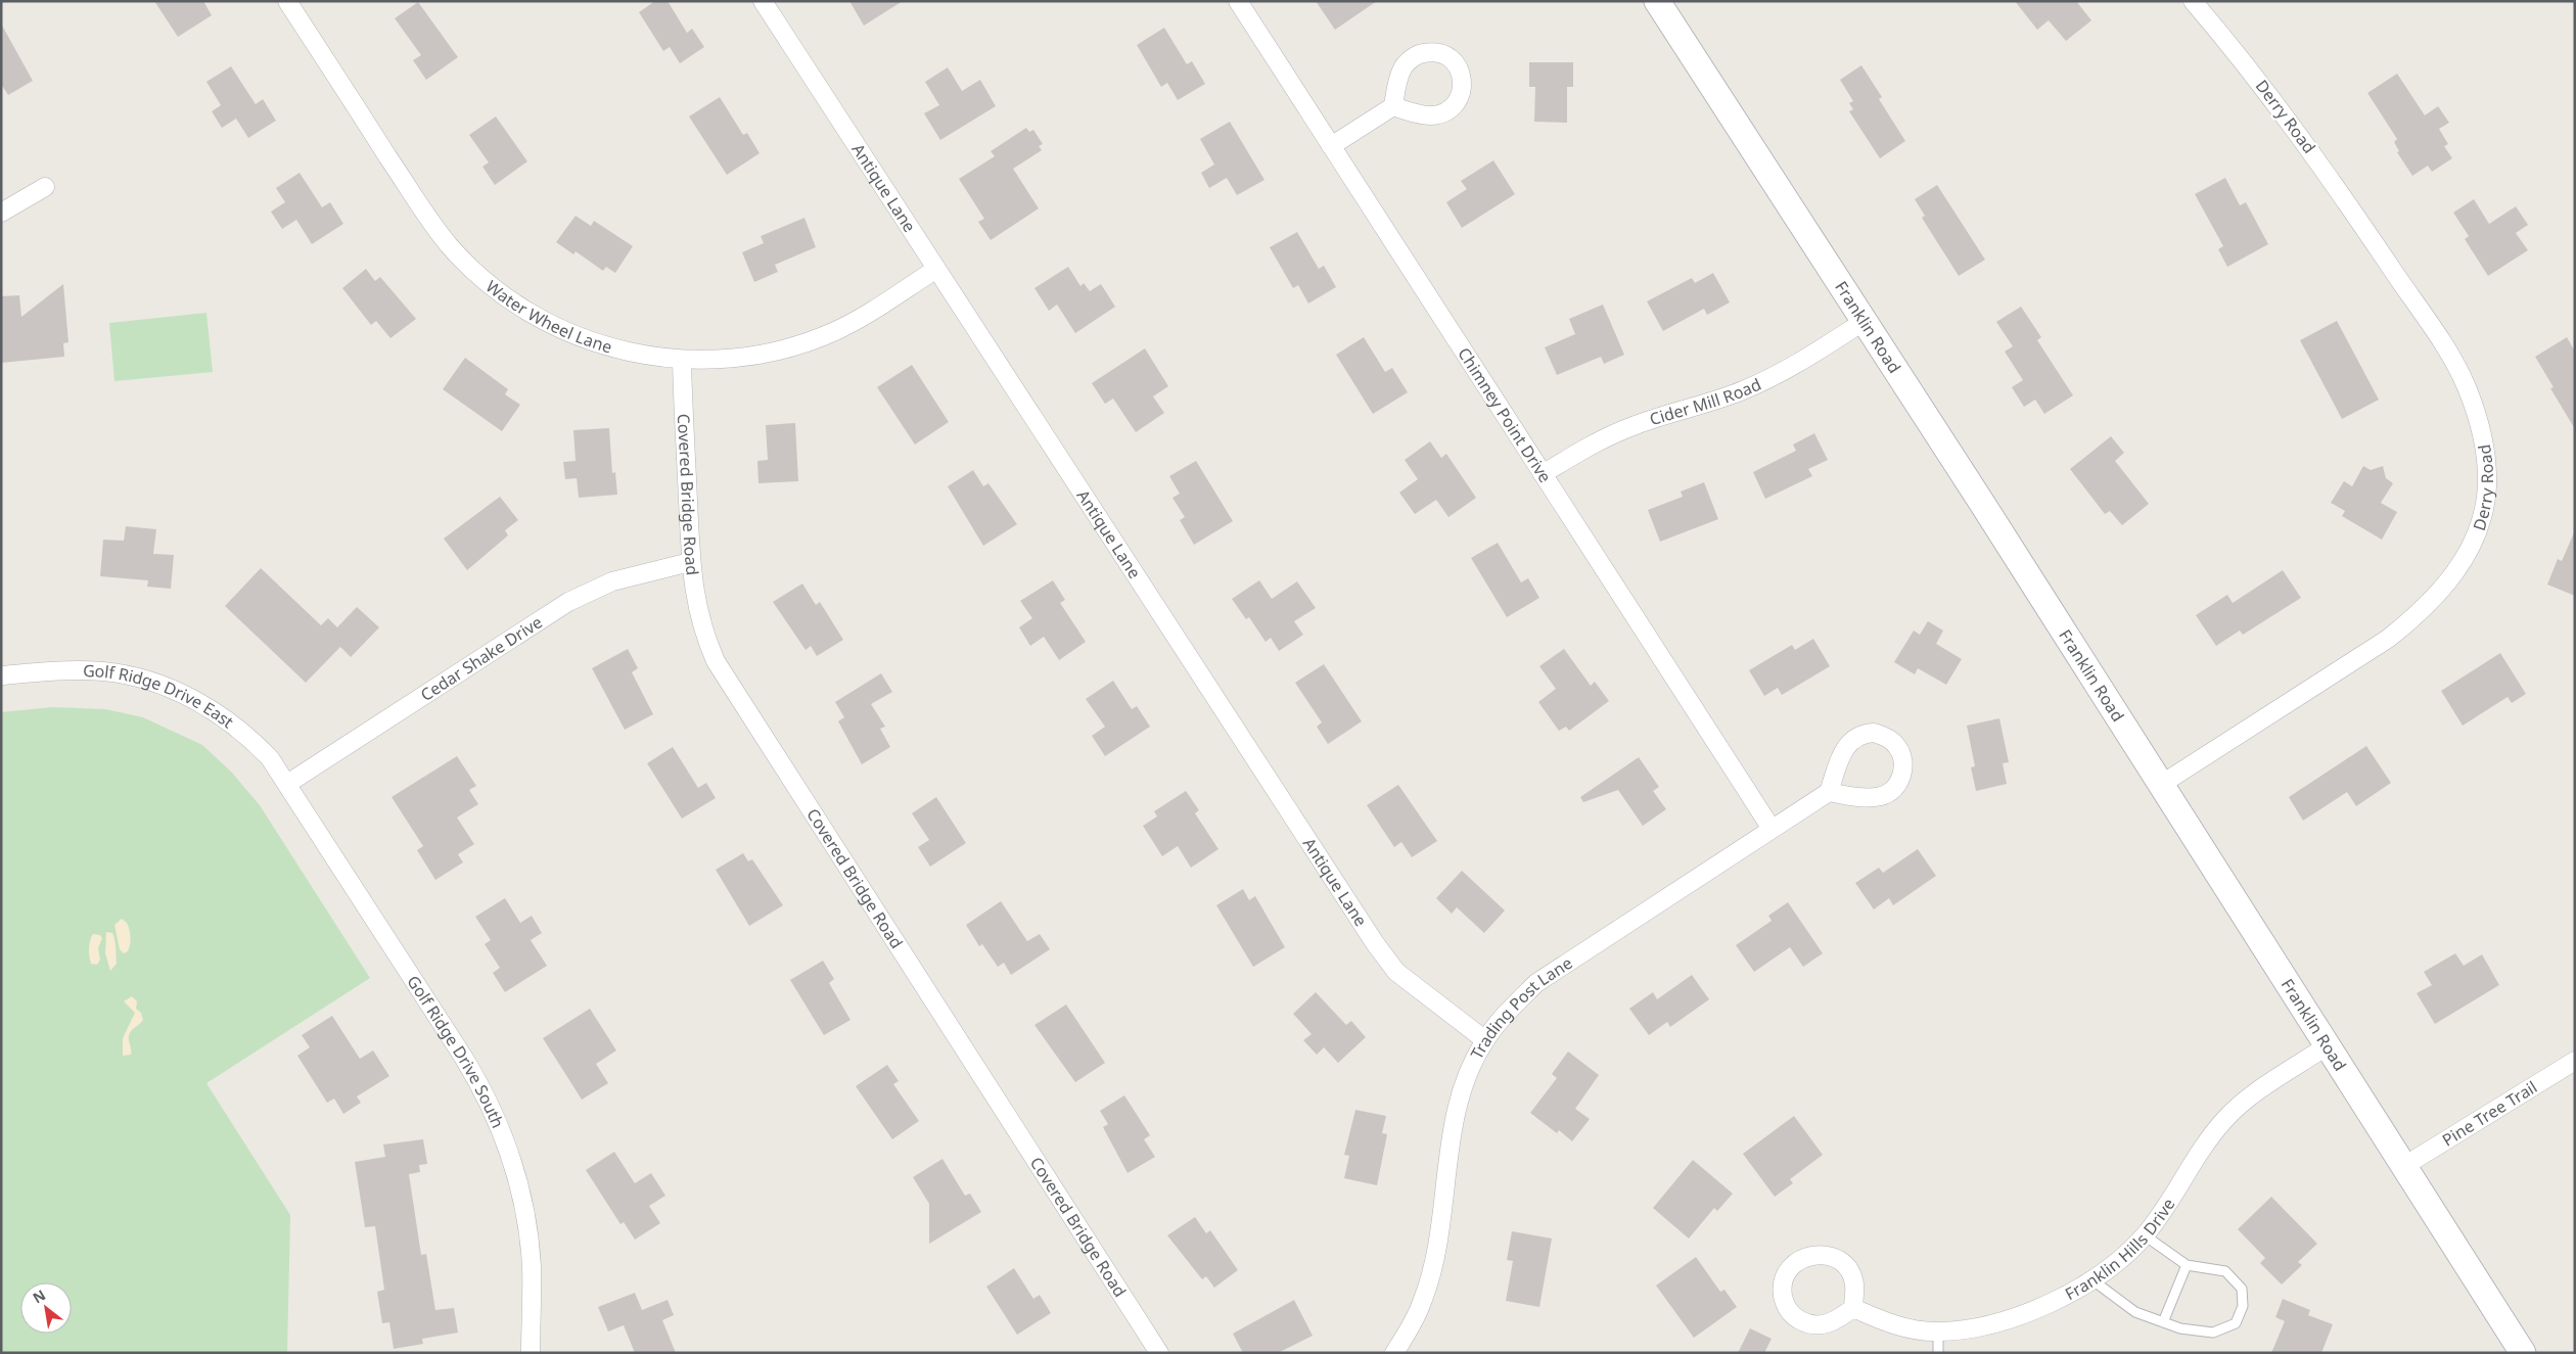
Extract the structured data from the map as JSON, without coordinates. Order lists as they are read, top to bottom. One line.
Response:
{"streets":{"street":["Derry Road","Antique Lane","Water Wheel Lane","Franklin Road","Cider Mill Road","Chimney Point Drive","Covered Bridge Road","Cedar Shake Drive","Golf Ridge Drive East","Trading Post Lane","Golf Ridge Drive South","Pine Tree Trail","Franklin Hills Drive"]},"crossings":[["Derry Road","Franklin Road"],["Antique Lane","Water Wheel Lane"],["Antique Lane","Trading Post Lane"],["Water Wheel Lane","Covered Bridge Road"],["Franklin Road","Cider Mill Road"],["Franklin Road","Pine Tree Trail"],["Franklin Road","Franklin Hills Drive"],["Cider Mill Road","Chimney Point Drive"],["Chimney Point Drive","Trading Post Lane"],["Covered Bridge Road","Cedar Shake Drive"],["Cedar Shake Drive","Golf Ridge Drive East"],["Cedar Shake Drive","Golf Ridge Drive South"],["Golf Ridge Drive East","Golf Ridge Drive South"]],"north":"top left"}
